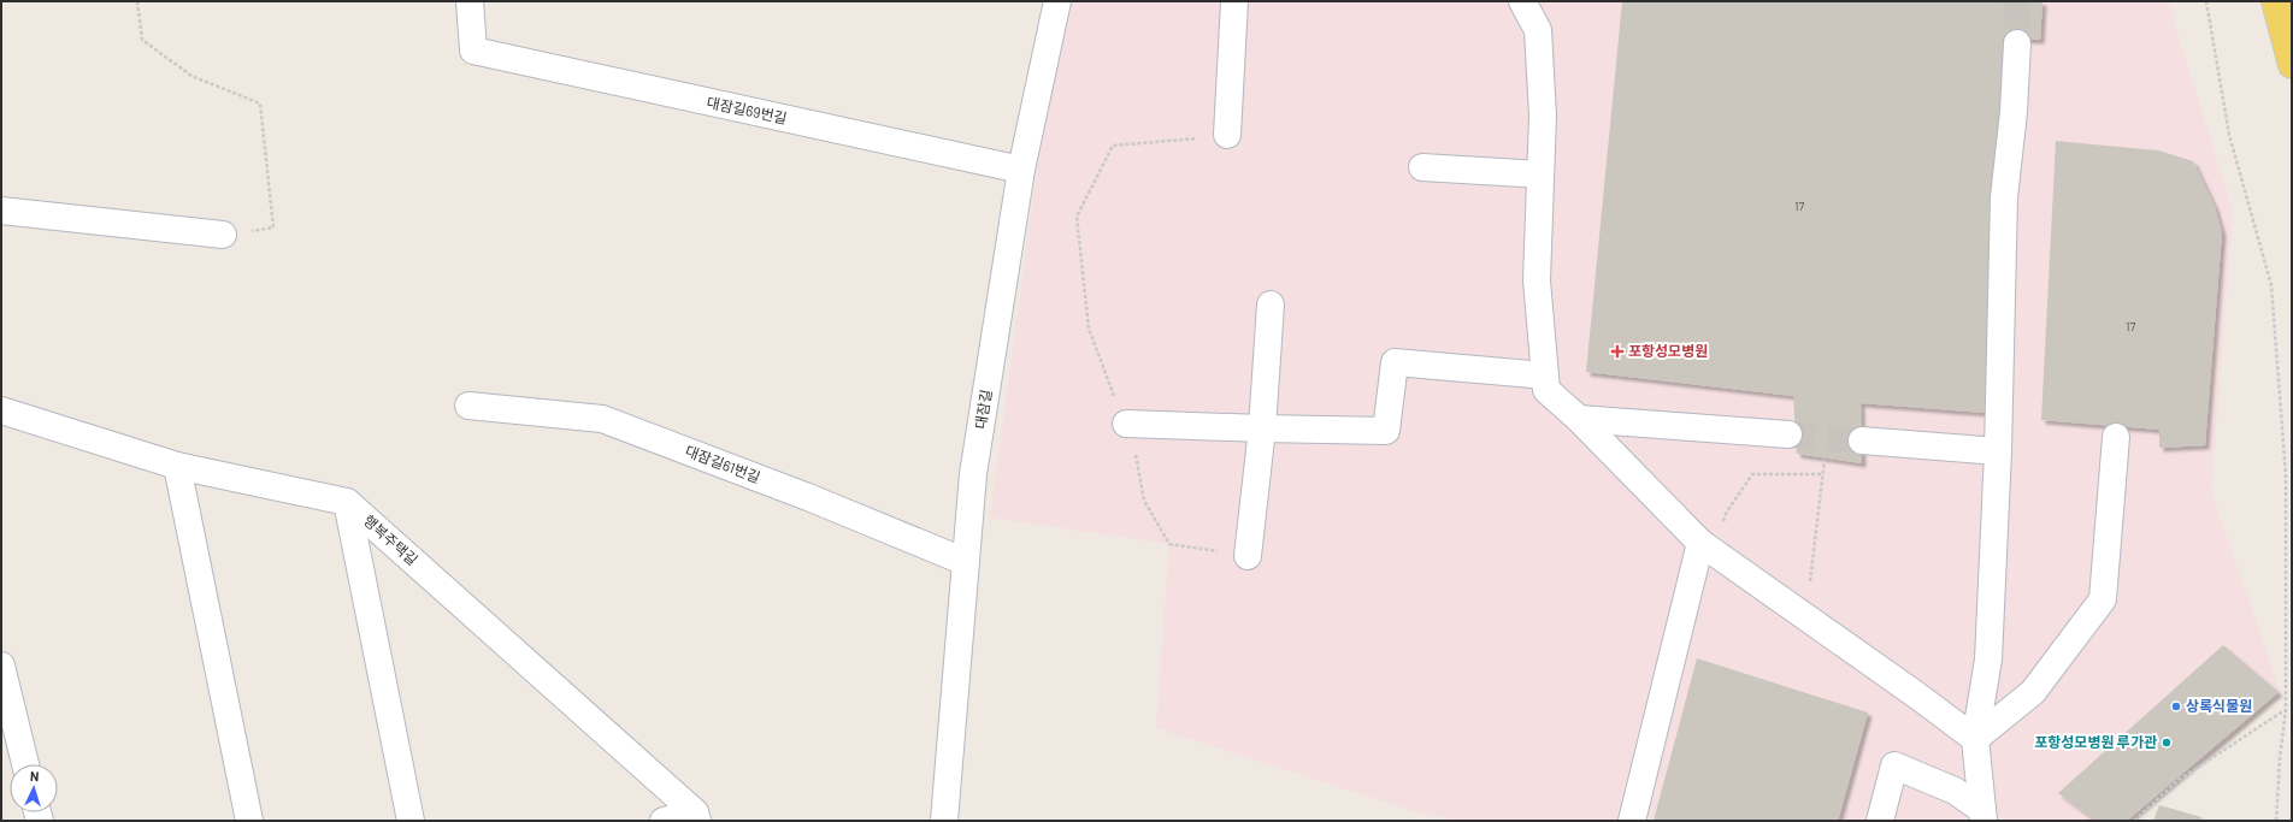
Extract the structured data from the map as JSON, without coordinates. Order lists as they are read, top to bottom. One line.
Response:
{"streets":{"street":["대잠길69번길","대잠길","대잠길61번길","행복주택길"]},"crossings":[["대잠길69번길","대잠길"],["대잠길","대잠길61번길"]],"places":{"health":["포항성모병원"],"other":["상록식물원","포항성모병원 루가관"]},"house_numbers":["17","17"],"north":"top"}
